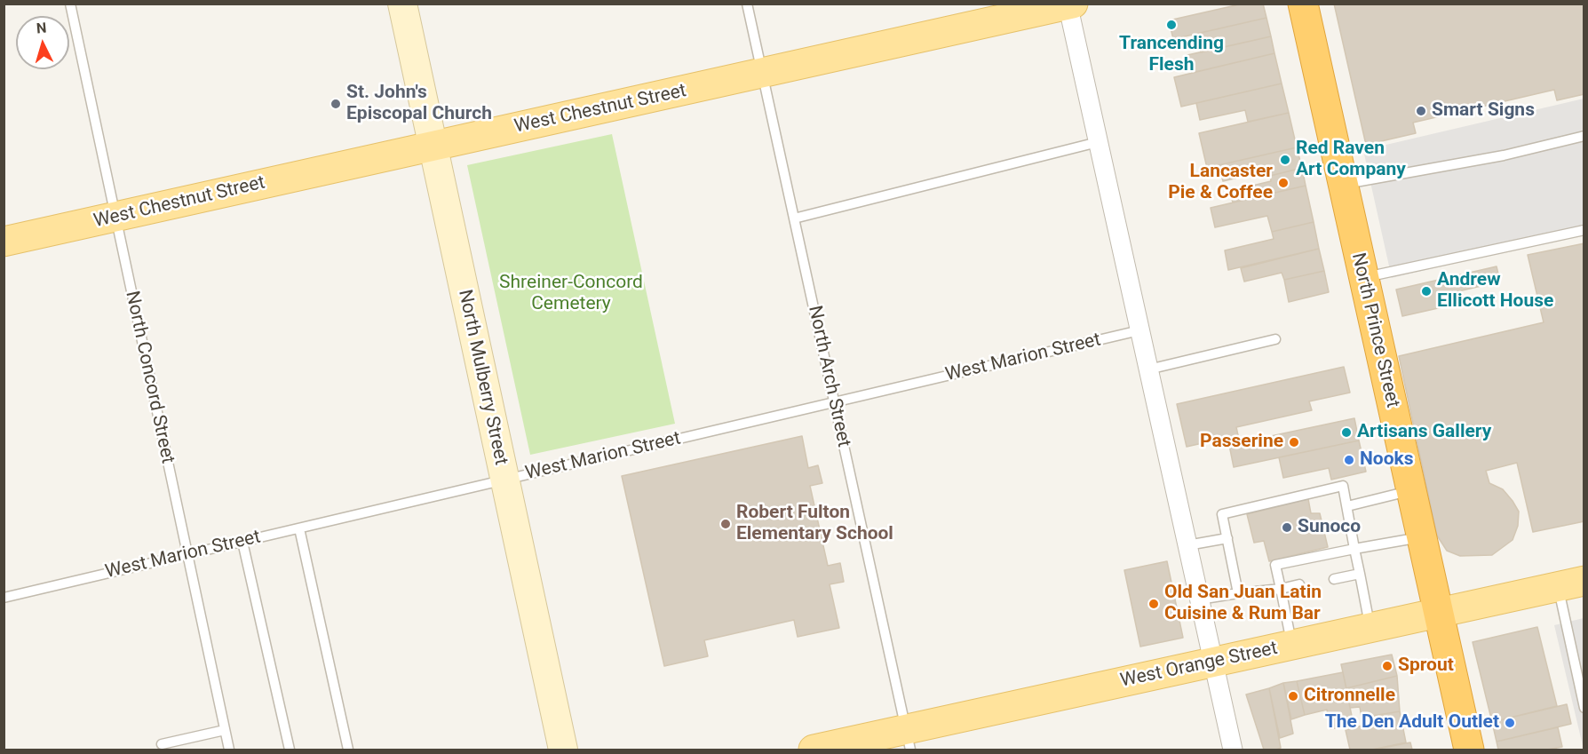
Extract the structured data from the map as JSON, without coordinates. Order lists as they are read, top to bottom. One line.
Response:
{"streets":{"highway":["North Prince Street"],"main road":["West Chestnut Street","West Orange Street"],"street":["North Mulberry Street"],"lane":["West Marion Street","North Arch Street","North Concord Street"]},"crossings":[["West Chestnut Street","North Arch Street"],["West Chestnut Street","North Concord Street"],["West Chestnut Street","North Mulberry Street"],["North Prince Street","West Orange Street"],["West Marion Street","North Arch Street"],["West Marion Street","North Concord Street"],["West Marion Street","North Mulberry Street"],["North Arch Street","West Orange Street"]],"parks":["Shreiner-Concord Cemetery"],"places":["Trancending Flesh","St. John's Episcopal Church","Smart Signs","Red Raven Art Company","Lancaster Pie & Coffee","Andrew Ellicott House","Artisans Gallery","Passerine","Nooks","Robert Fulton Elementary School","Sunoco","Old San Juan Latin Cuisine & Rum Bar","Sprout","Citronnelle","The Den Adult Outlet"],"north":"top"}
